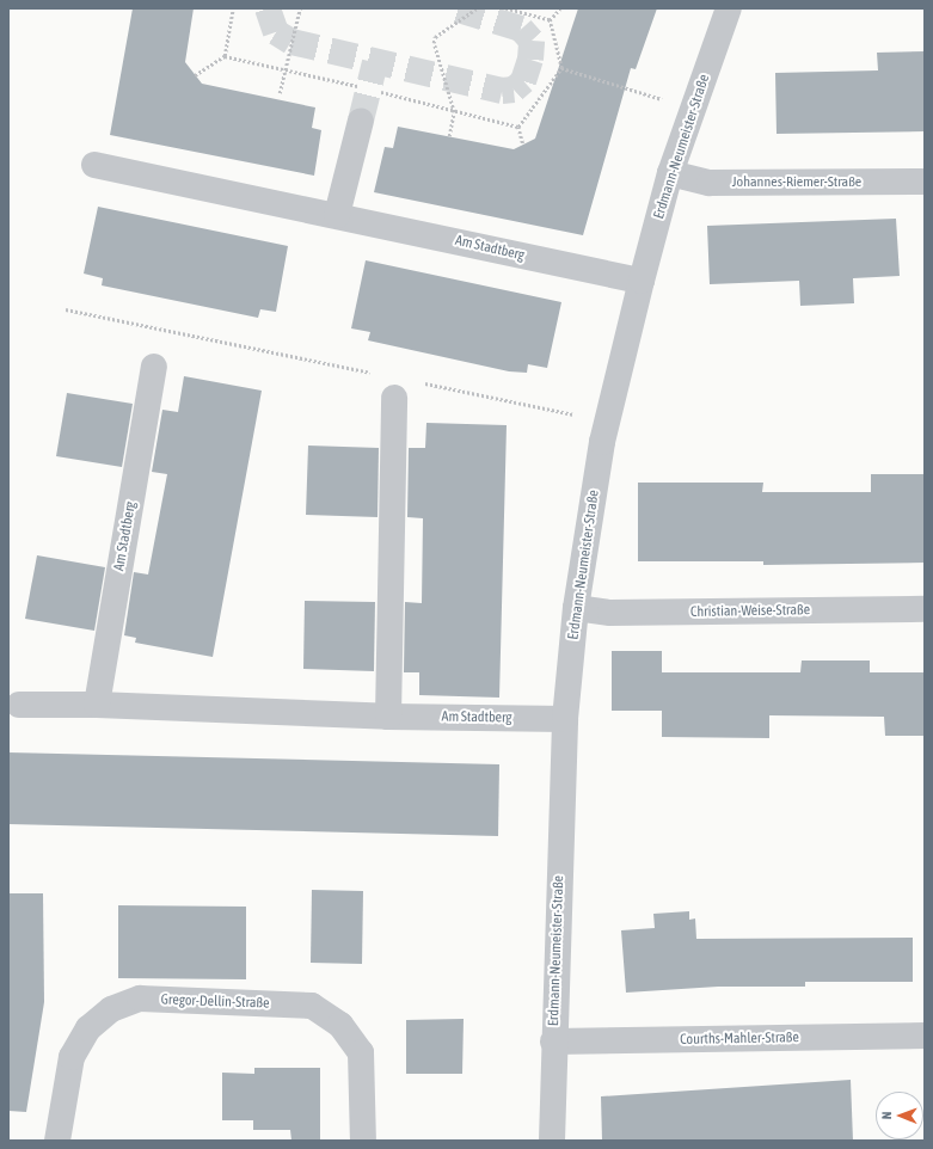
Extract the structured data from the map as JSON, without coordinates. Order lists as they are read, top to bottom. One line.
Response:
{"streets":{"street":["Erdmann-Neumeister-Straße","Johannes-Riemer-Straße","Am Stadtberg","Christian-Weise-Straße","Gregor-Dellin-Straße","Courths-Mahler-Straße"]},"crossings":[["Erdmann-Neumeister-Straße","Johannes-Riemer-Straße"],["Erdmann-Neumeister-Straße","Am Stadtberg"],["Erdmann-Neumeister-Straße","Christian-Weise-Straße"],["Erdmann-Neumeister-Straße","Courths-Mahler-Straße"]],"north":"left"}
